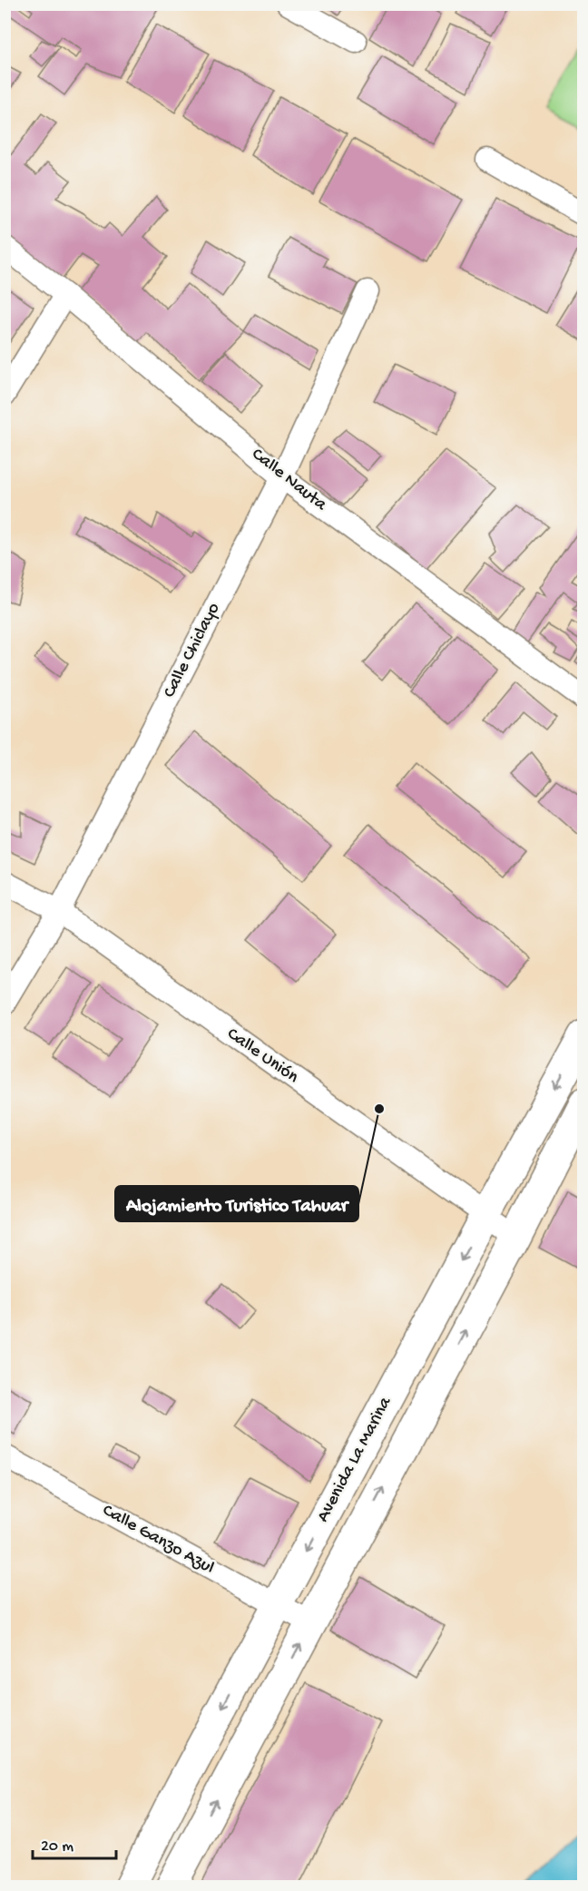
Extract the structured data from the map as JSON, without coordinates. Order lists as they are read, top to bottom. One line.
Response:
{"streets":{"main road":["Avenida La Marina"],"street":["Calle Nauta","Calle Chiclayo","Calle Unión","Calle Ganzo Azul"]},"crossings":[["Calle Nauta","Calle Chiclayo"],["Calle Chiclayo","Calle Unión"],["Calle Unión","Avenida La Marina"],["Avenida La Marina","Calle Ganzo Azul"]],"places":["Alojamiento Turistico Tahuar"],"scale_bar":"20 m"}
